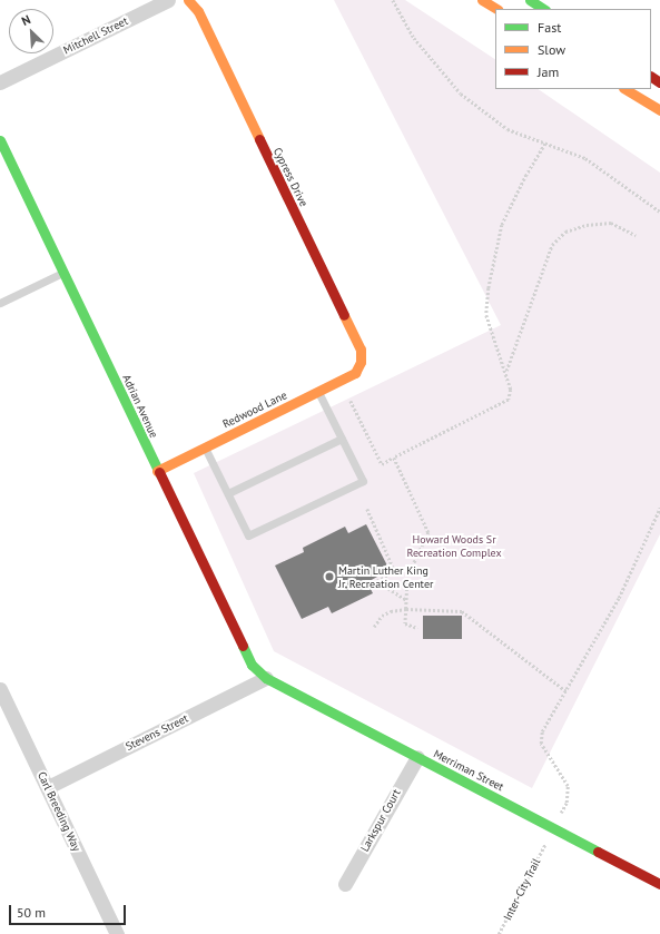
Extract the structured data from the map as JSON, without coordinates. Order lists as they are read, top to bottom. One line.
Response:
{"streets":{"street":["Mitchell Street","Cypress Drive","Adrian Avenue","Redwood Lane","Stevens Street","Merriman Street","Carl Breeding Way","Larkspur Court"],"path":["Inter-City Trail"]},"crossings":[["Cypress Drive","Redwood Lane"],["Adrian Avenue","Redwood Lane"],["Adrian Avenue","Stevens Street"],["Adrian Avenue","Merriman Street"],["Stevens Street","Merriman Street"],["Stevens Street","Carl Breeding Way"],["Merriman Street","Larkspur Court"]],"parks":["Howard Woods Sr Recreation Complex"],"places":["Martin Luther King Jr. Recreation Center"],"legend":["Fast","Slow","Jam"],"scale_bar":"50 m","north":"top left"}
